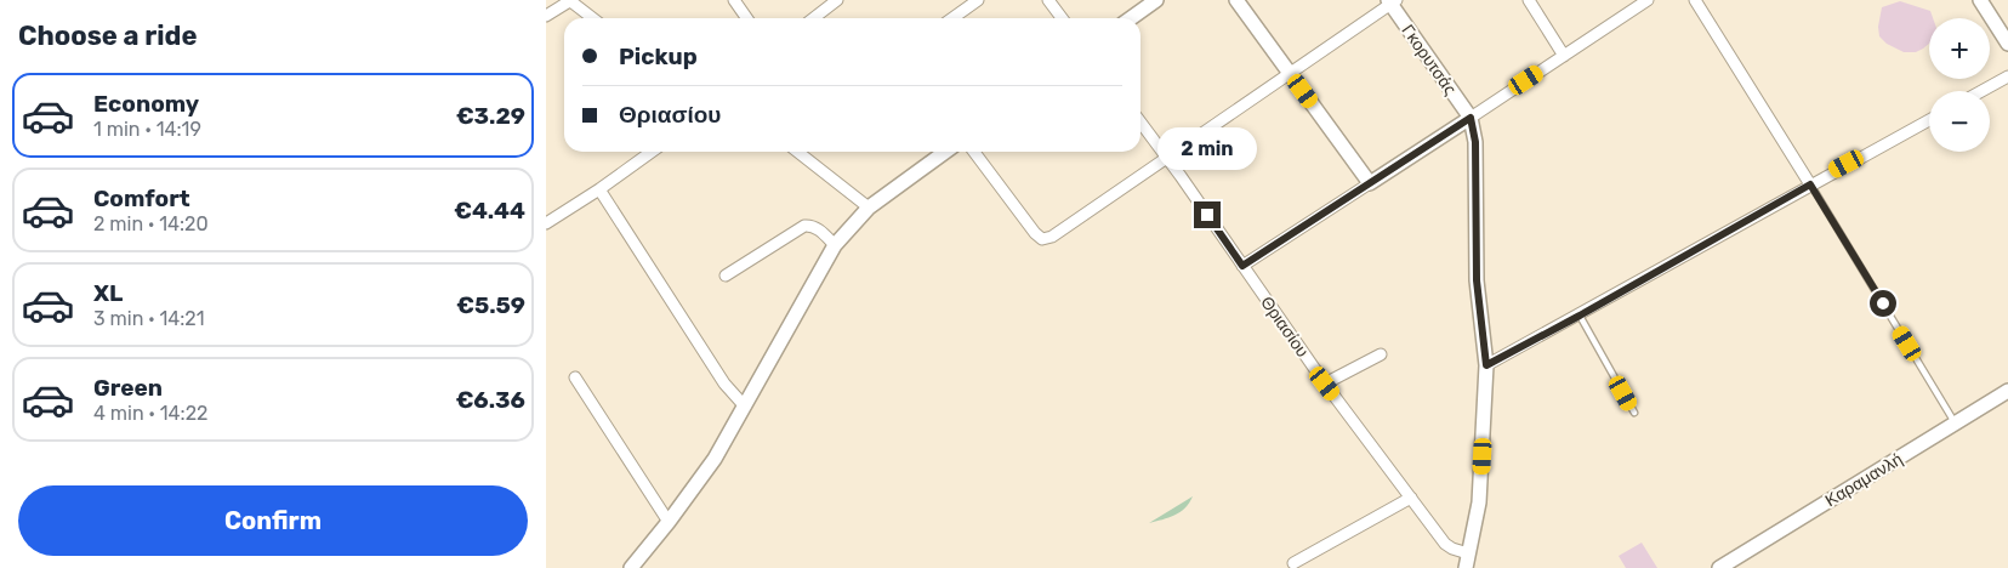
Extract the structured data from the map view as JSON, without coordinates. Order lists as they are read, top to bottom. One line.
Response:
{"streets":{"street":["Γκορυτσάς","Θριασίου","Καραμανλή"]},"page":{"heading":"Choose a ride","map_buttons":["+","−"],"banner":["Pickup","Θριασίου"],"list":[{"name":"Economy","note":"1 min · 14:19","value":"€3.29"},{"name":"Comfort","note":"2 min · 14:20","value":"€4.44"},{"name":"XL","note":"3 min · 14:21","value":"€5.59"},{"name":"Green","note":"4 min · 14:22","value":"€6.36"}],"bubble":"2 min","buttons":"Confirm"}}
